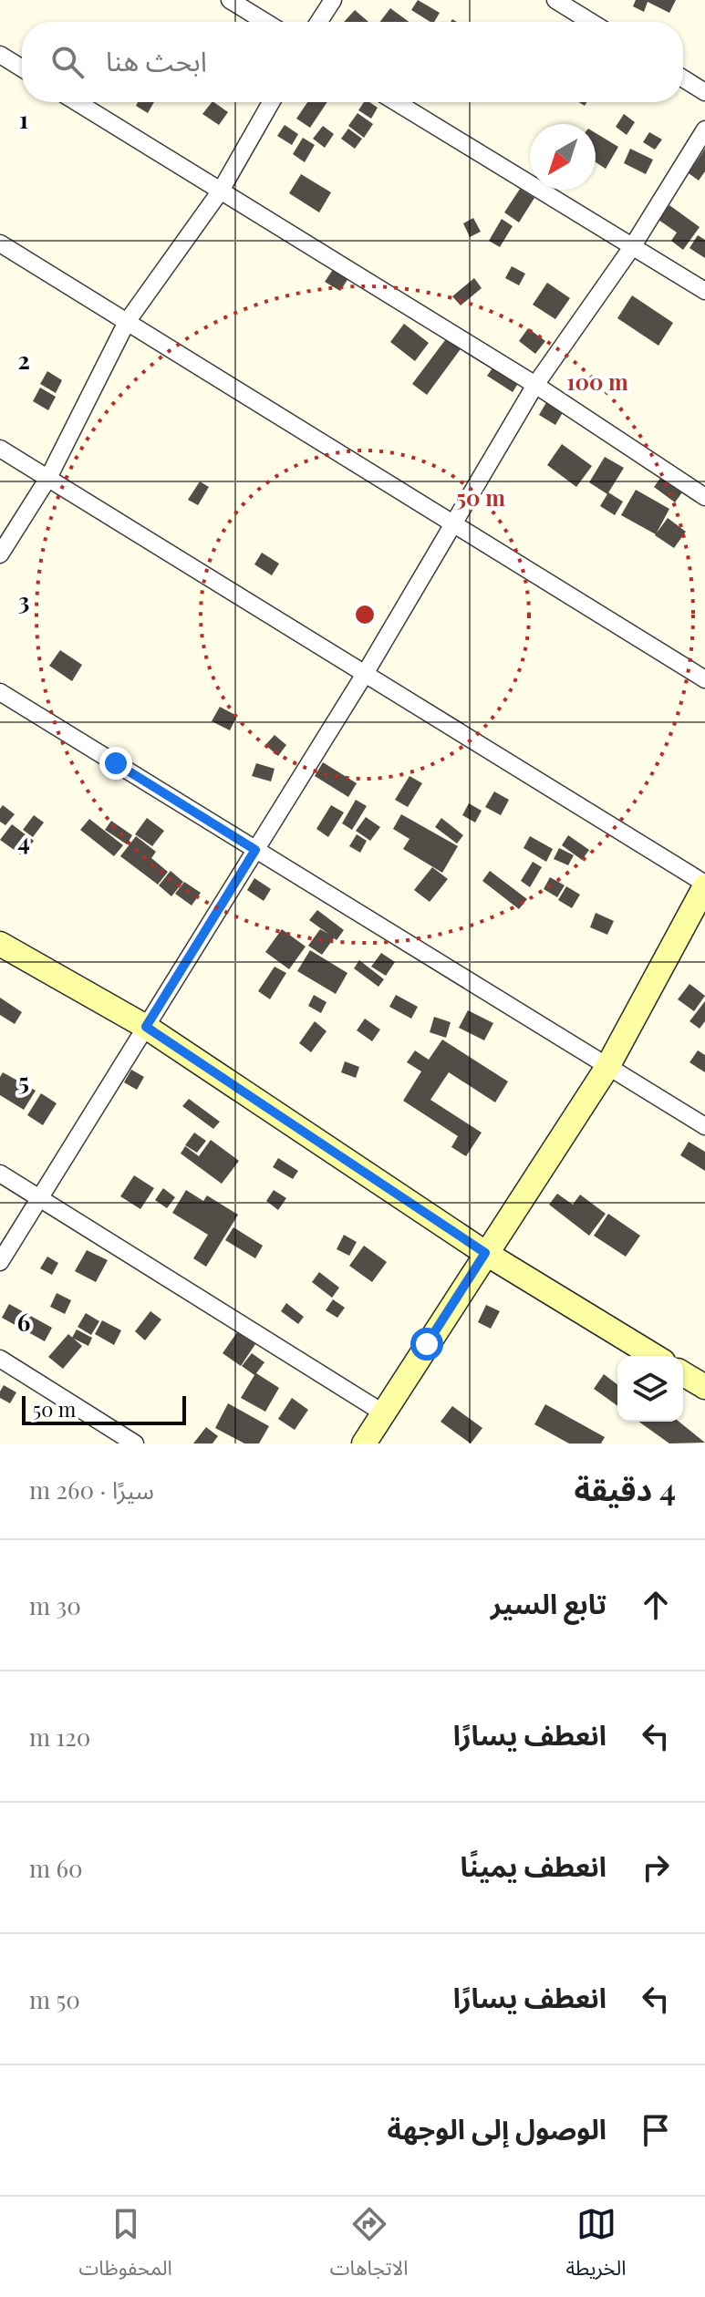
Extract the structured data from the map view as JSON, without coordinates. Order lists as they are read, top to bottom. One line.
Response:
{"scale_bar":"50 m","north":"bottom left","page":{"search":"ابحث هنا","scale":"50 m","heading":["4 دقيقة","سيرًا · 260 m"],"list":[["تابع السير","30 m"],["انعطف يسارًا","120 m"],["انعطف يمينًا","60 m"],["انعطف يسارًا","50 m"],"الوصول إلى الوجهة"],"nav":["الخريطة","الاتجاهات","المحفوظات"]},"grid":{"rows":["1","2","3","4","5","6"]},"rings":["100 m","50 m"]}
